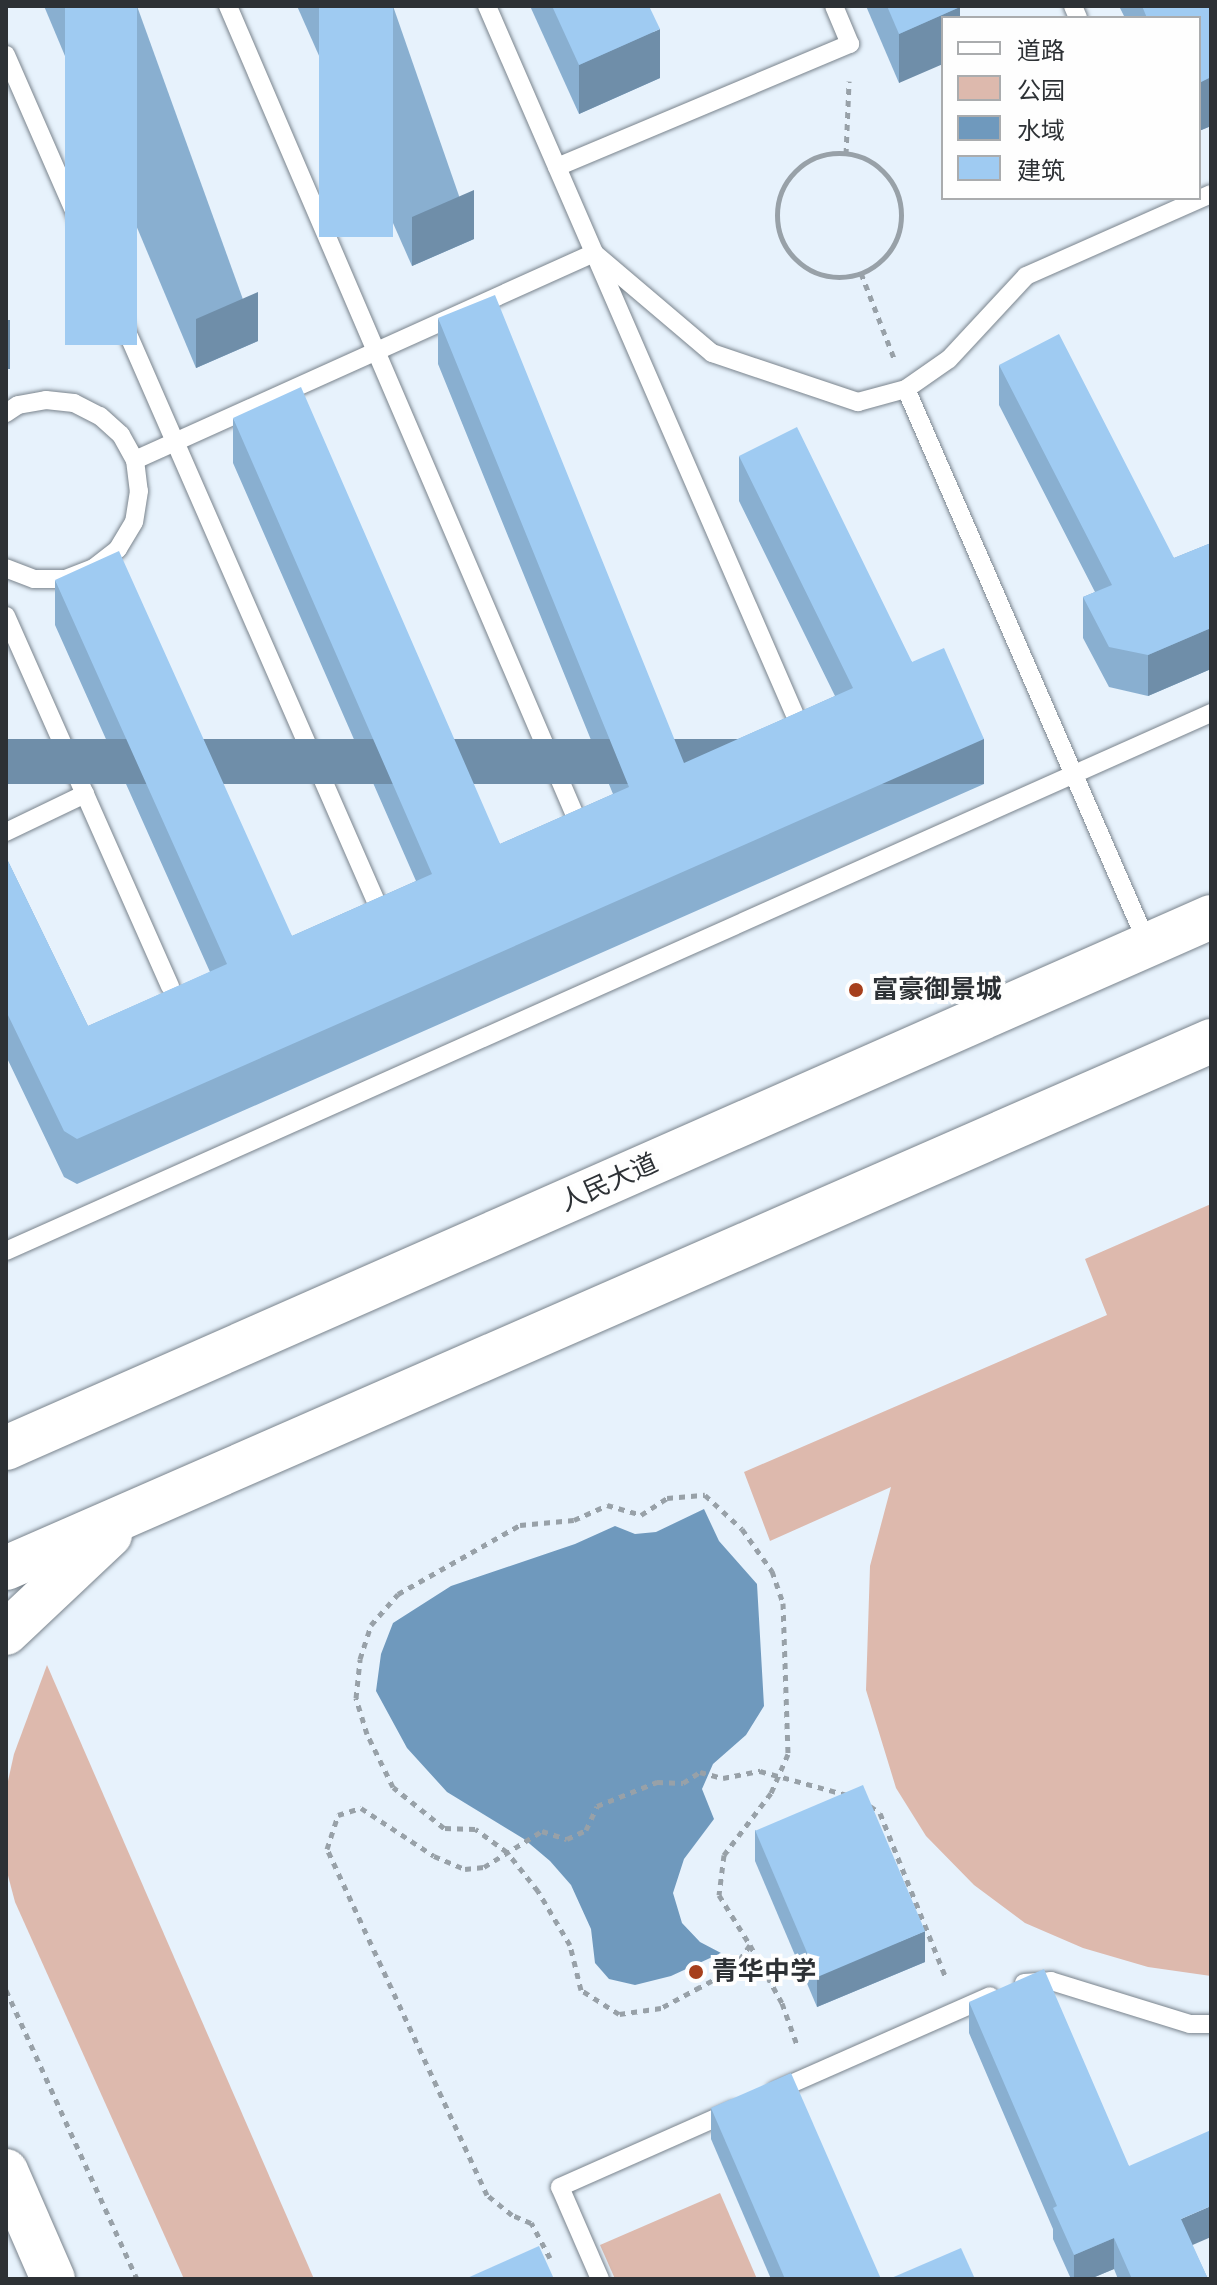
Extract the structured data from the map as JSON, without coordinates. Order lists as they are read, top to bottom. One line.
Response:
{"streets":{"main road":["人民大道"]},"places":["富豪御景城","青华中学"],"legend":["道路","公园","水域","建筑"]}
